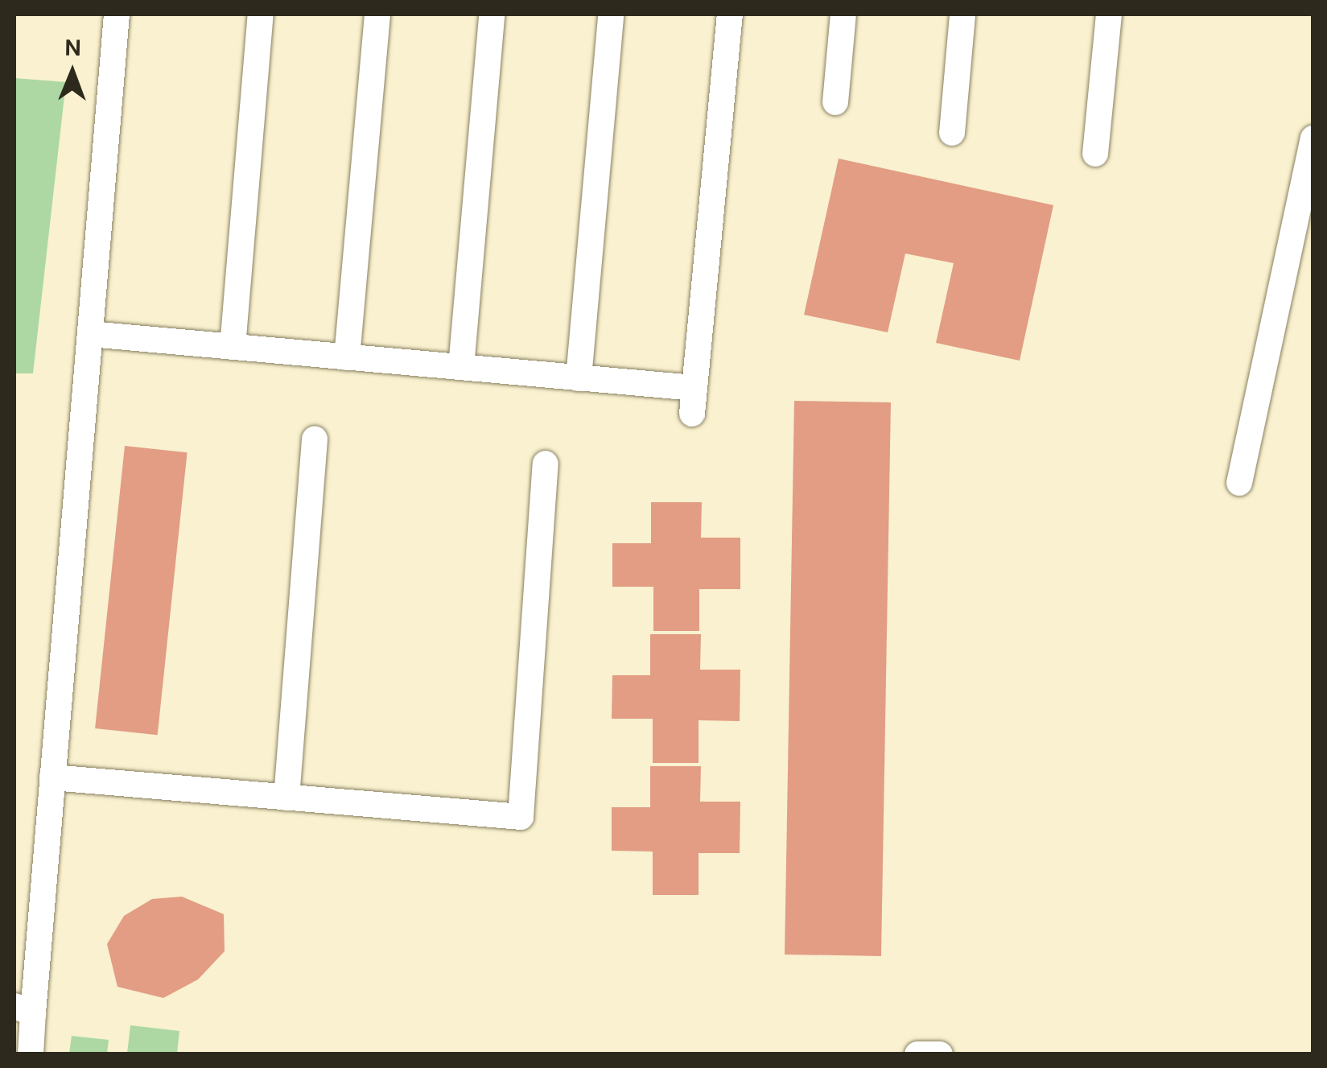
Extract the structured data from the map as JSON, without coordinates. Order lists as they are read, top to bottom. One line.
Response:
{"north":"top"}
